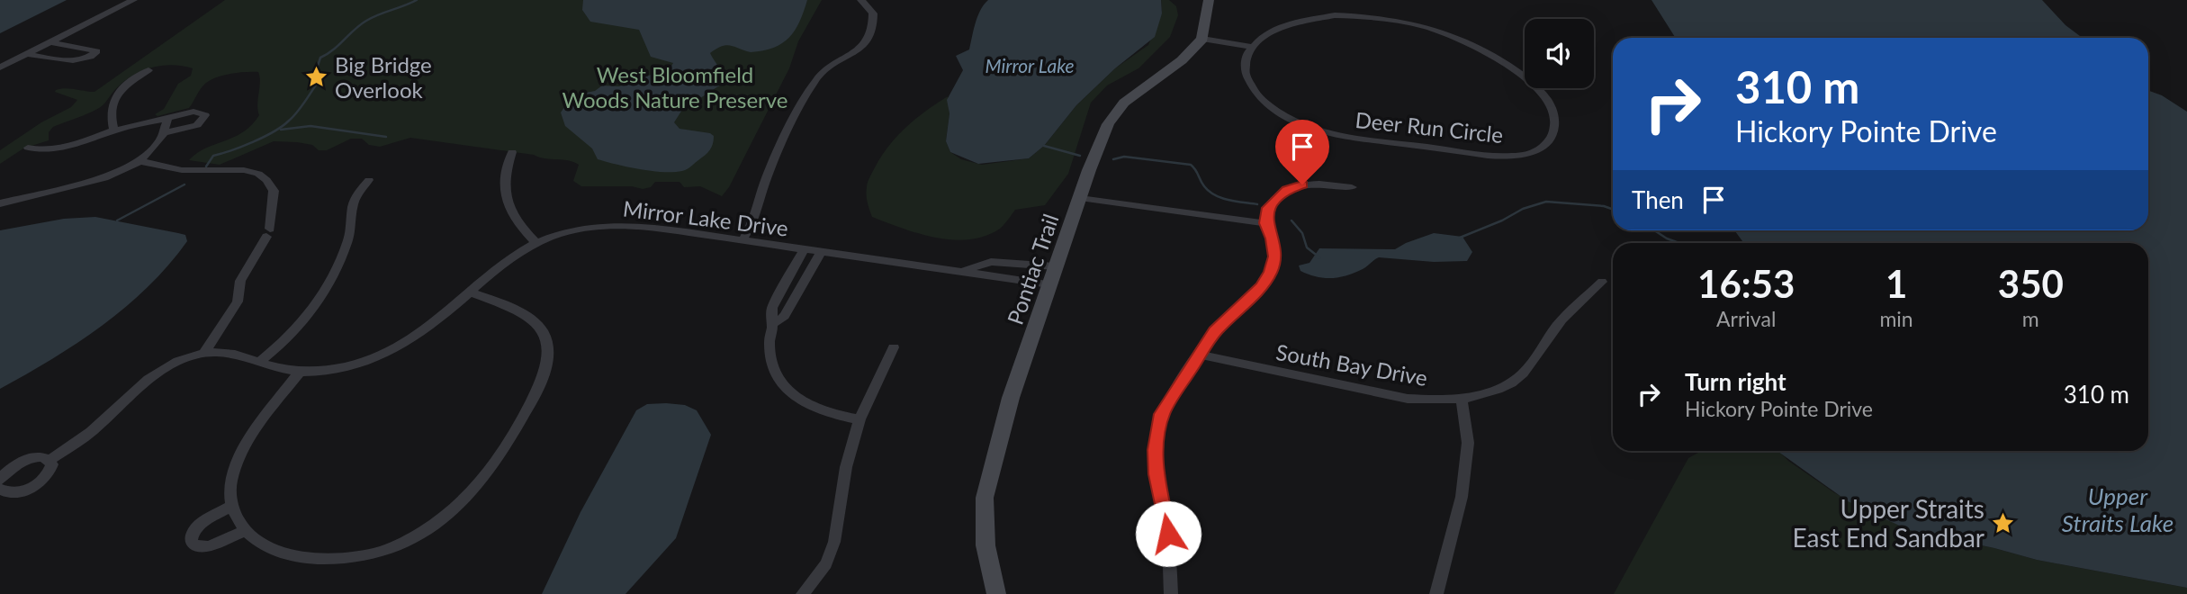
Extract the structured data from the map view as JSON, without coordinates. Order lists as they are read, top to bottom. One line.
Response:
{"streets":{"main road":["Pontiac Trail"],"street":["Deer Run Circle","Mirror Lake Drive","South Bay Drive"]},"crossings":[["Mirror Lake Drive","Pontiac Trail"]],"water":["Mirror Lake","Upper Straits Lake"],"parks":["West Bloomfield Woods Nature Preserve"],"places":{"place":["Big Bridge Overlook","Upper Straits East End Sandbar"]},"page":{"turn":["310 m","Hickory Pointe Drive"],"then":"Then","eta":["16:53","Arrival","1","min","350","m"],"list":[{"name":"Turn right","note":"Hickory Pointe Drive","value":"310 m"}]}}
